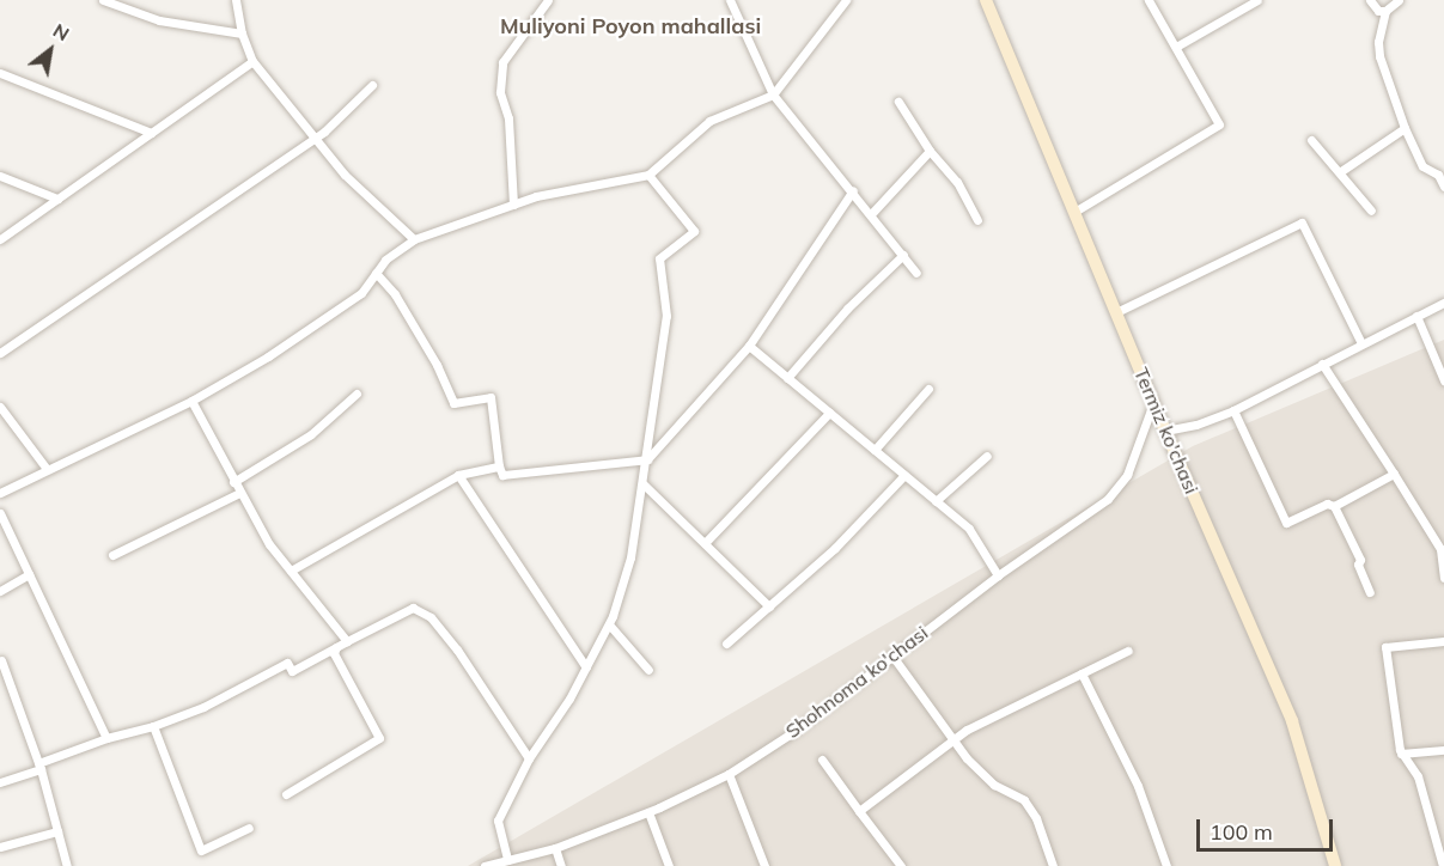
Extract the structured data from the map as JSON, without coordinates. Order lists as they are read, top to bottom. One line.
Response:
{"streets":{"main road":["Termiz ko'chasi"],"street":["Shohnoma ko'chasi"]},"crossings":[["Termiz ko'chasi","Shohnoma ko'chasi"]],"districts":["Muliyoni Poyon mahallasi"],"scale_bar":"100 m","north":"top right"}
